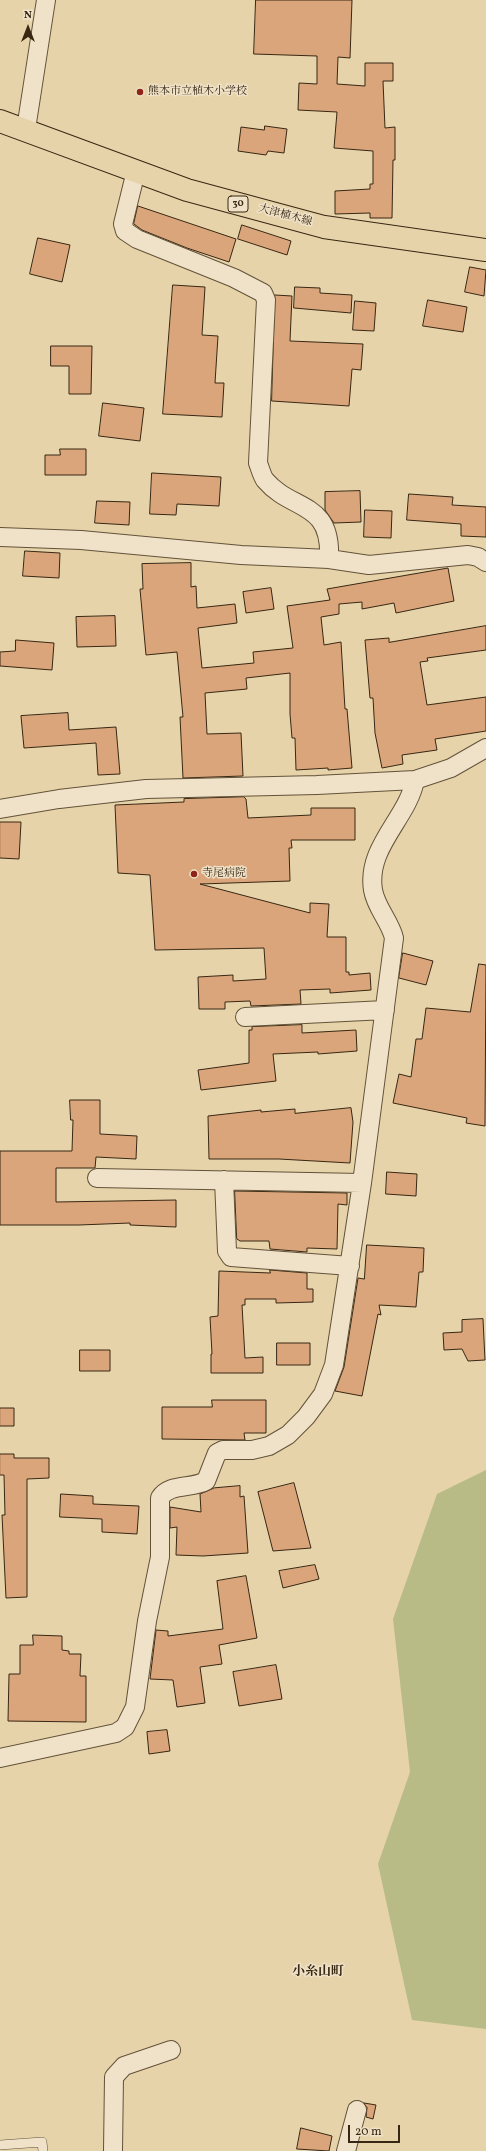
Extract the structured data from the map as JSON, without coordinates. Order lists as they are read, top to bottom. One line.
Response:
{"streets":{"main road":["30","大津植木線"]},"districts":["小糸山町"],"places":["熊本市立植木小学校","寺尾病院"],"scale_bar":"20 m","north":"top"}
